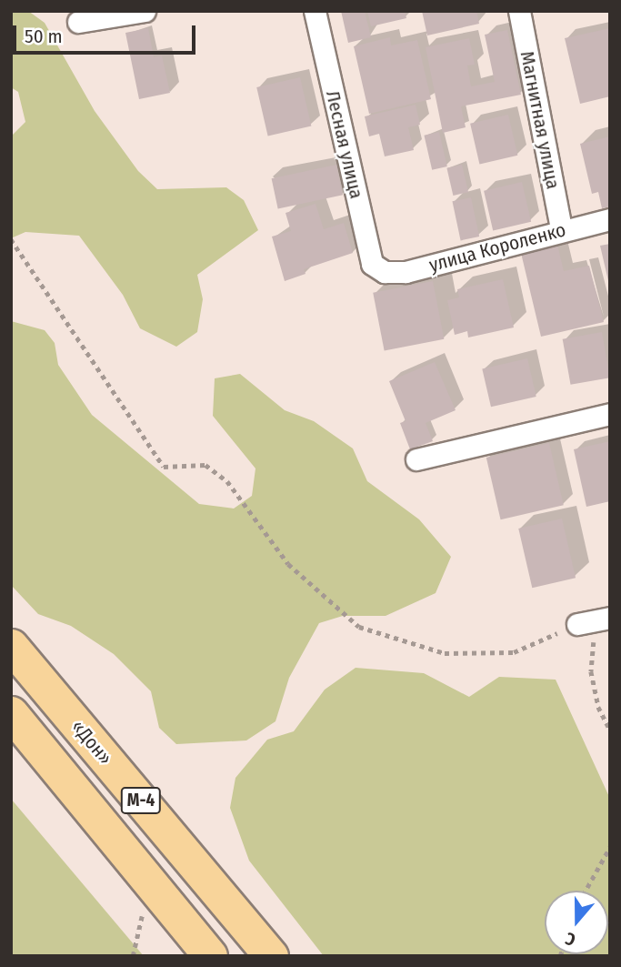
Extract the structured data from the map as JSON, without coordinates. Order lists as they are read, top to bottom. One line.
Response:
{"streets":{"highway":["«Дон»","М-4"],"street":["Магнитная улица","Лесная улица","улица Короленко"]},"crossings":[["Магнитная улица","улица Короленко"],["Лесная улица","улица Короленко"]],"scale_bar":"50 m","north":"bottom"}
